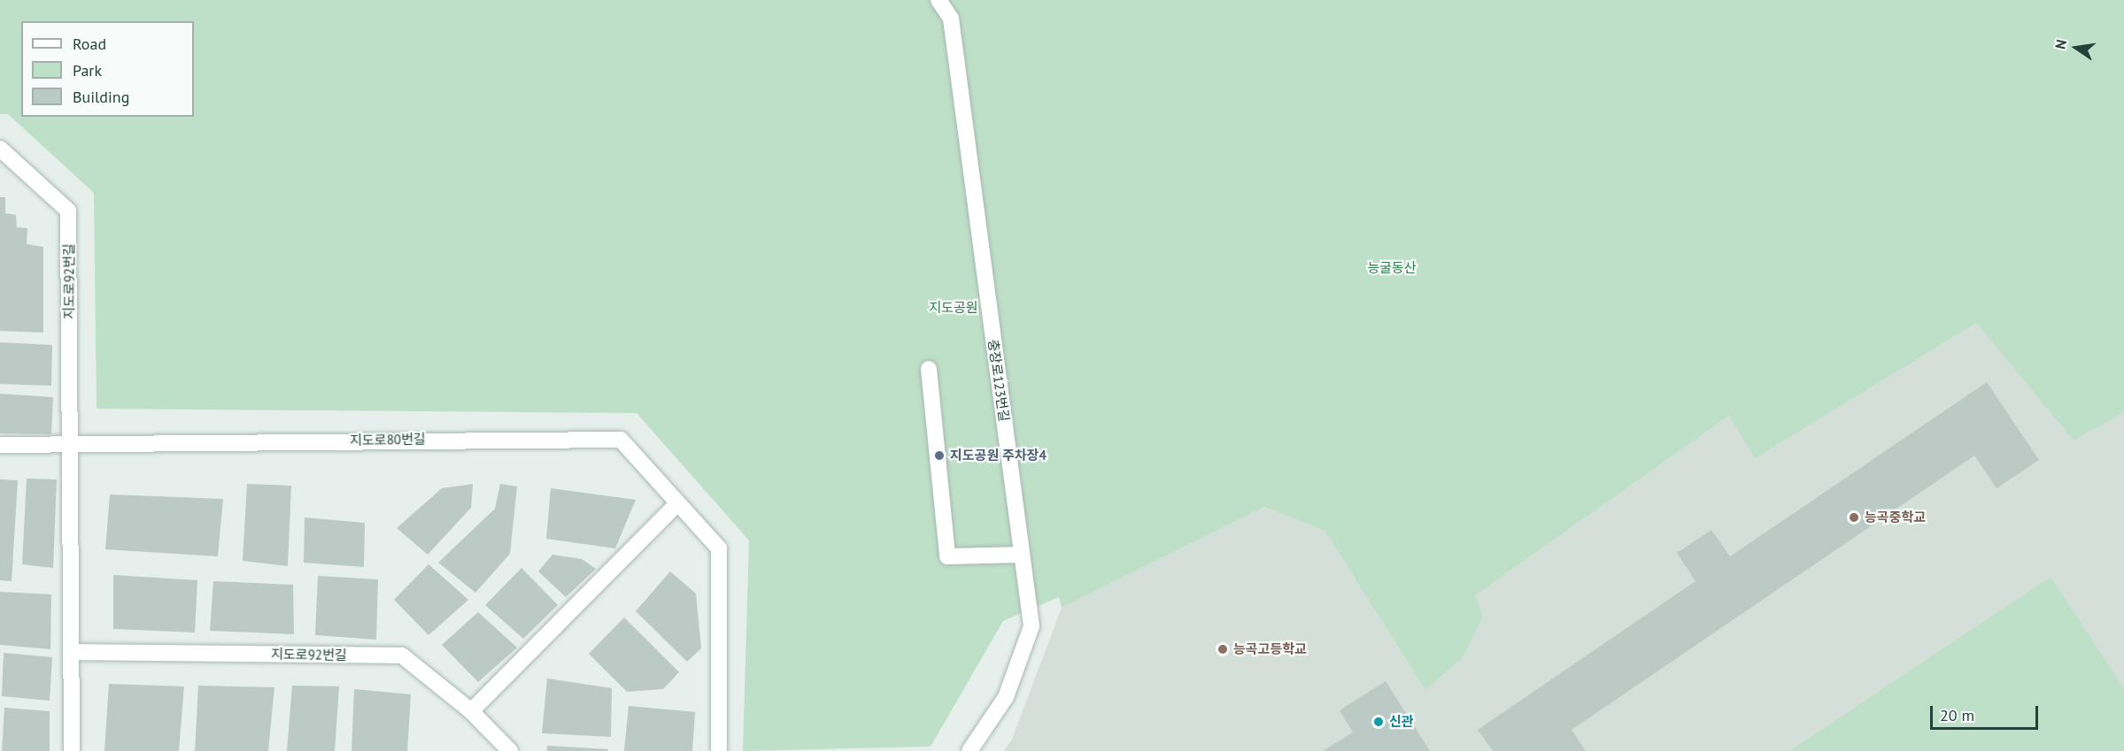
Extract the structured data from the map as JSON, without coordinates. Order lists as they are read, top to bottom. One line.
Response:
{"streets":{"street":["지도로92번길","충장로123번길","지도로80번길"]},"crossings":[["지도로92번길","지도로80번길"]],"parks":["능굴동산","지도공원"],"places":["지도공원 주차장4","능곡중학교","능곡고등학교","신관"],"legend":["Road","Park","Building"],"scale_bar":"20 m","north":"left"}
